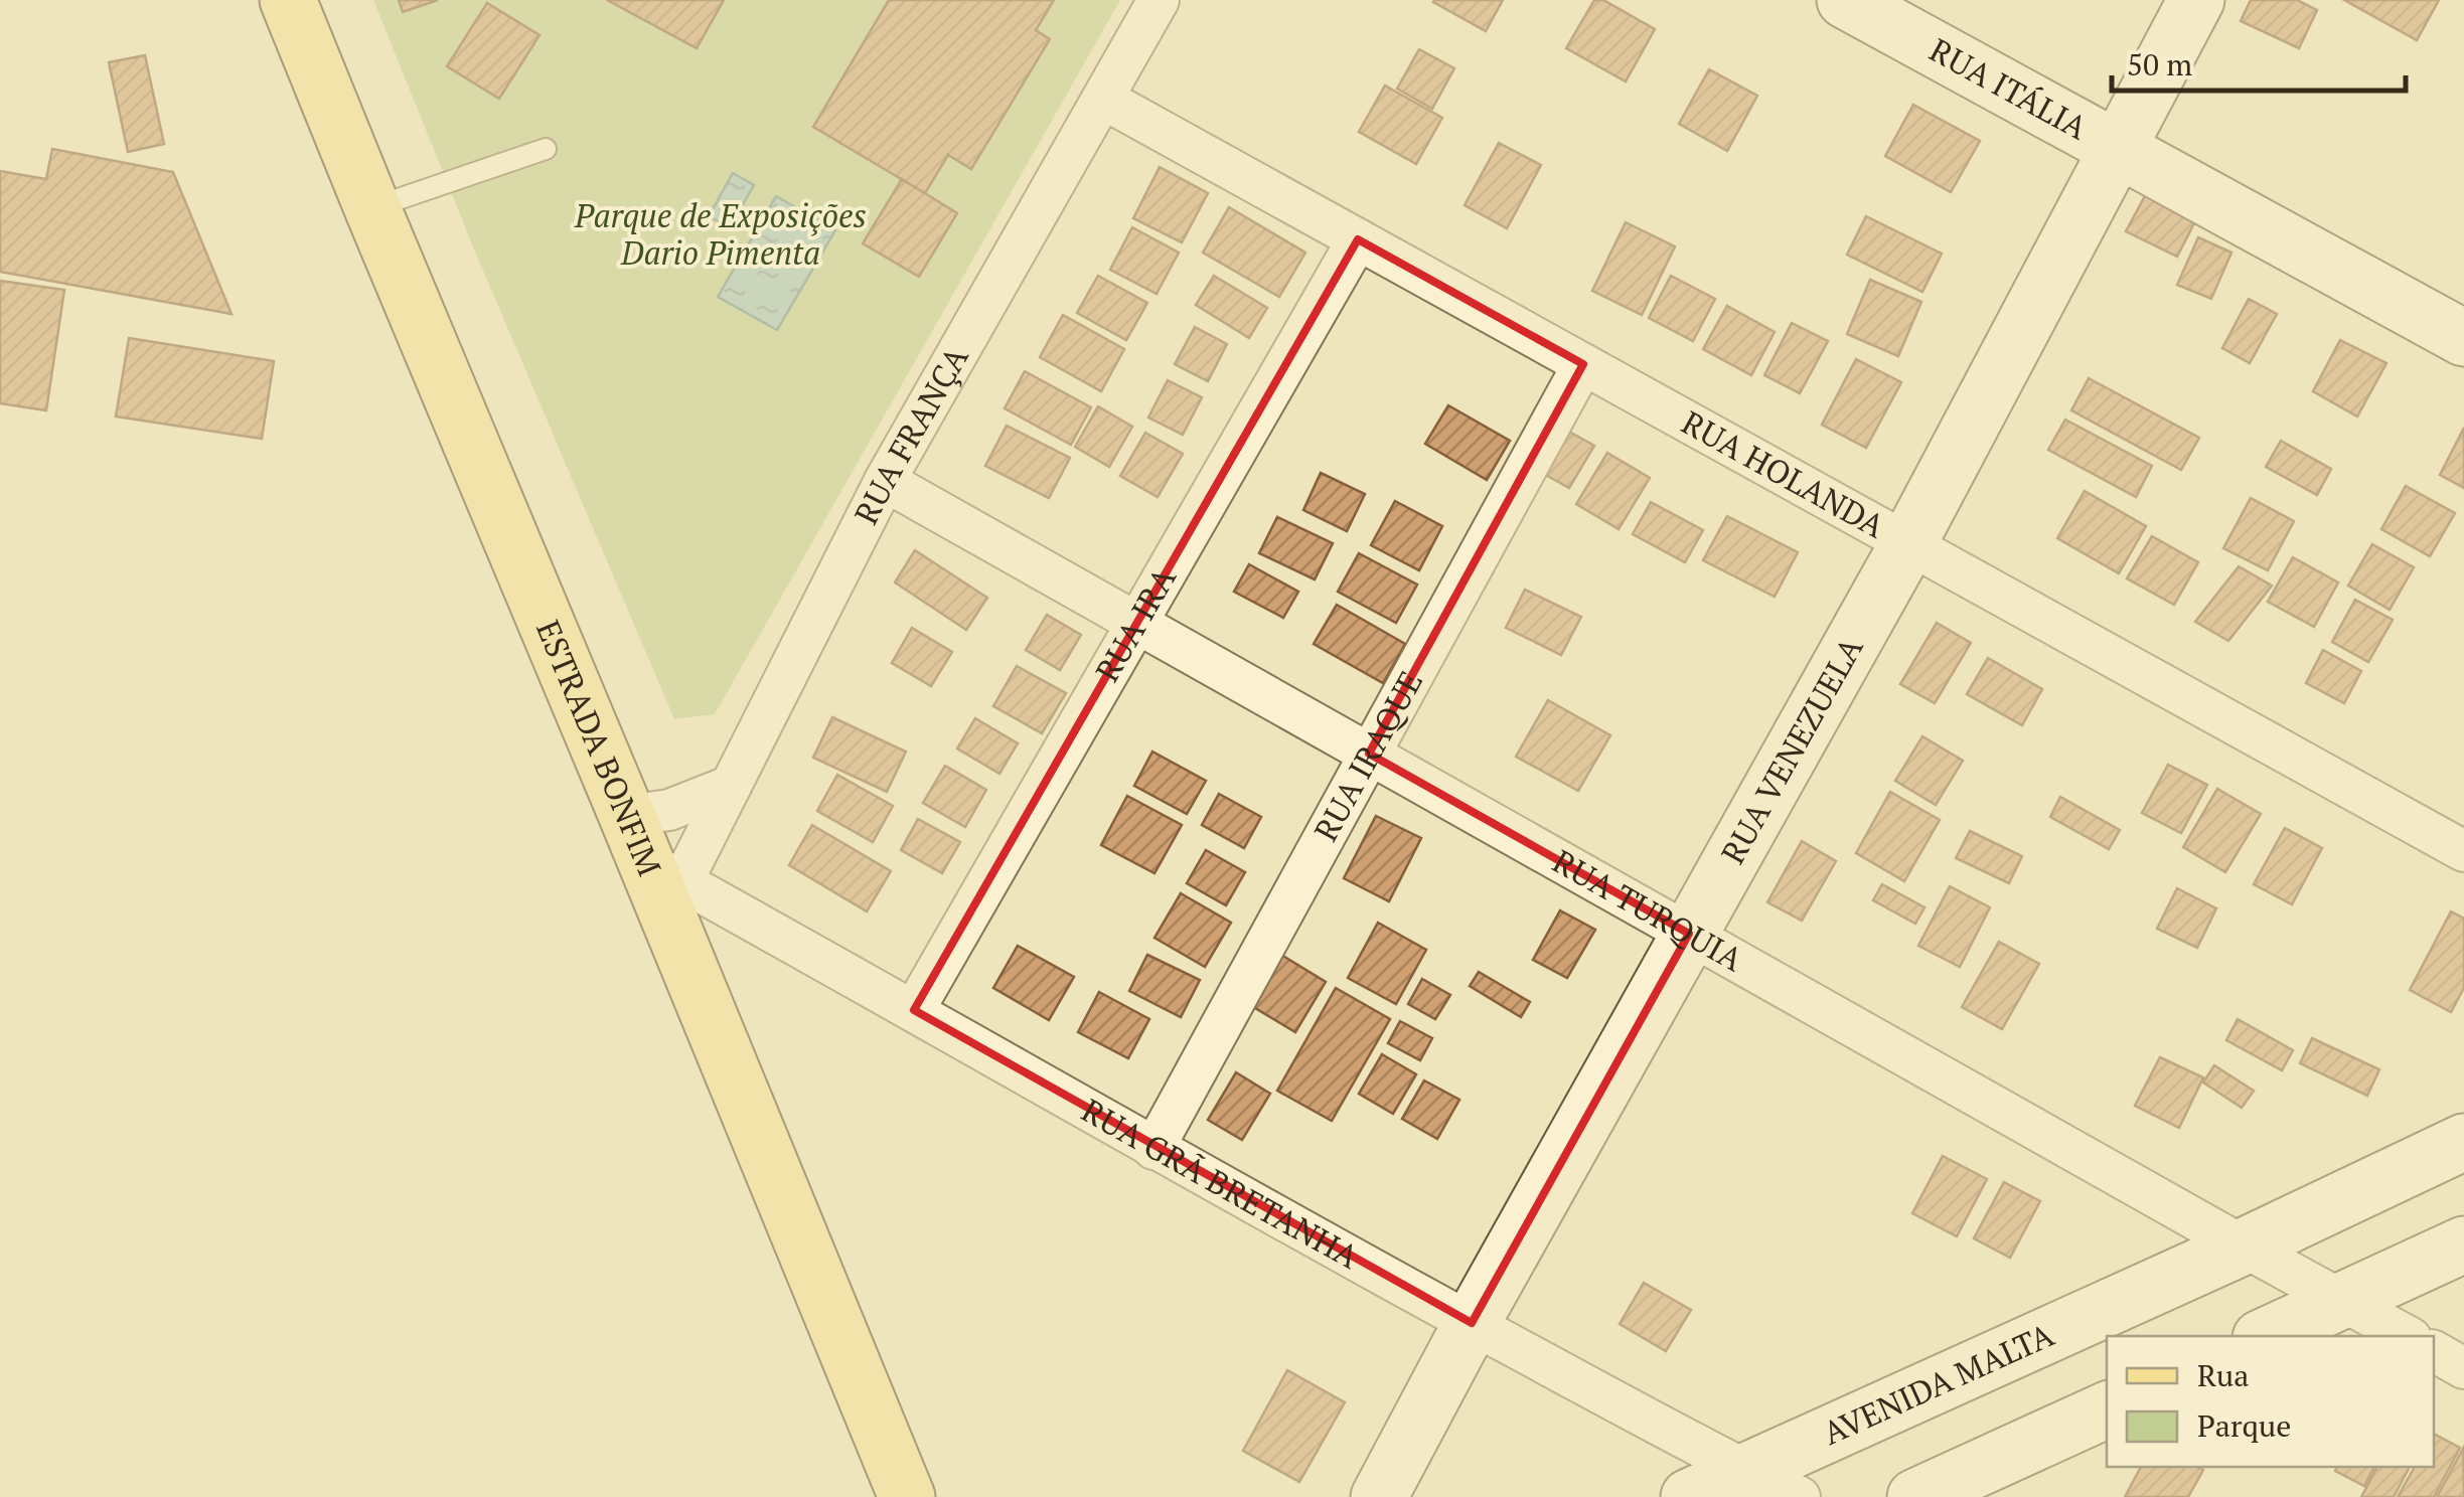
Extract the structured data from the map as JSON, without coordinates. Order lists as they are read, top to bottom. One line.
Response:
{"streets":{"main road":["ESTRADA BONFIM"],"street":["RUA ITÁLIA","RUA FRANÇA","RUA HOLANDA","RUA IRA","RUA VENEZUELA","RUA IRAQUE","RUA TURQUIA","RUA GRÃ BRETANHA","AVENIDA MALTA"]},"crossings":[["RUA ITÁLIA","RUA VENEZUELA"],["RUA FRANÇA","RUA HOLANDA"],["RUA FRANÇA","ESTRADA BONFIM"],["RUA FRANÇA","RUA TURQUIA"],["RUA FRANÇA","RUA GRÃ BRETANHA"],["RUA HOLANDA","RUA IRA"],["RUA HOLANDA","RUA VENEZUELA"],["RUA HOLANDA","RUA IRAQUE"],["RUA IRA","RUA TURQUIA"],["RUA IRA","RUA GRÃ BRETANHA"],["ESTRADA BONFIM","RUA GRÃ BRETANHA"],["RUA VENEZUELA","RUA TURQUIA"],["RUA VENEZUELA","RUA GRÃ BRETANHA"],["RUA IRAQUE","RUA TURQUIA"],["RUA IRAQUE","RUA GRÃ BRETANHA"],["RUA TURQUIA","AVENIDA MALTA"],["RUA GRÃ BRETANHA","AVENIDA MALTA"]],"parks":["Parque de Exposições Dario Pimenta"],"legend":["Rua","Parque"],"scale_bar":"50 m"}
